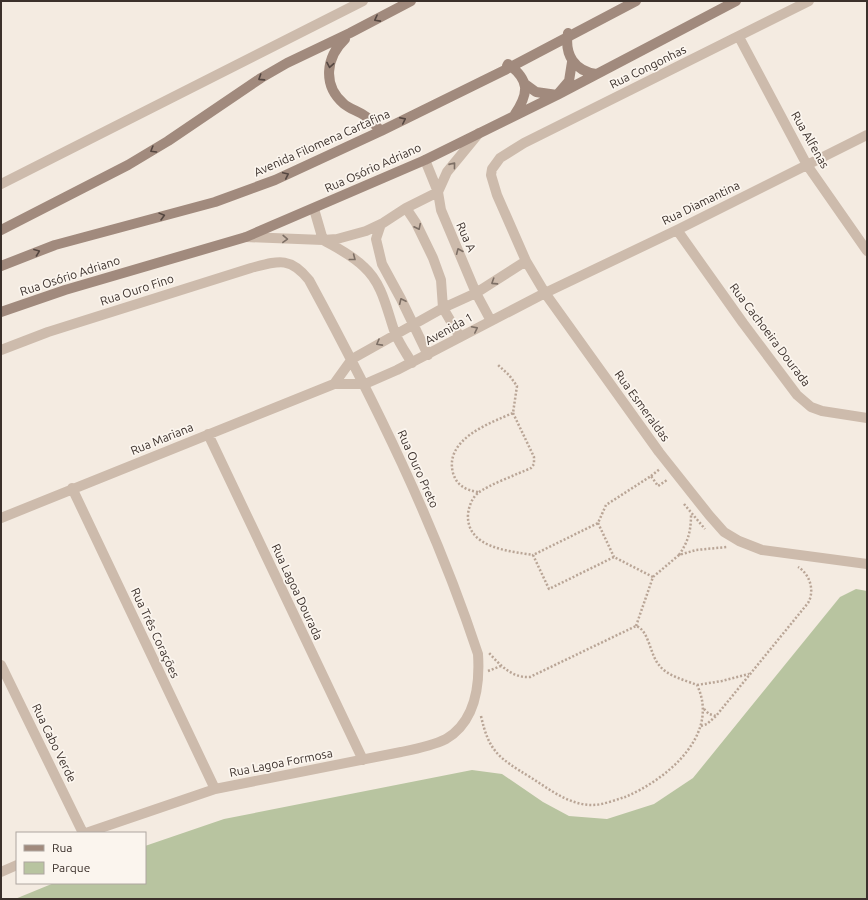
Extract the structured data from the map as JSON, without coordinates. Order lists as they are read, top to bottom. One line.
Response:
{"streets":{"main road":["Avenida Filomena Cartafina","Rua Osório Adriano"],"street":["Rua Congonhas","Rua Alfenas","Rua Diamantina","Rua A","Rua Ouro Fino","Avenida 1","Rua Cachoeira Dourada","Rua Esmeraldas","Rua Mariana","Rua Ouro Preto","Rua Lagoa Dourada","Rua Três Corações","Rua Cabo Verde","Rua Lagoa Formosa"]},"crossings":[["Rua Congonhas","Rua Alfenas"],["Rua Congonhas","Rua Esmeraldas"],["Rua Alfenas","Rua Diamantina"],["Rua Osório Adriano","Rua A"],["Rua Diamantina","Avenida 1"],["Rua Diamantina","Rua Cachoeira Dourada"],["Rua Diamantina","Rua Esmeraldas"],["Rua A","Avenida 1"],["Rua Ouro Fino","Rua Ouro Preto"],["Avenida 1","Rua Esmeraldas"],["Avenida 1","Rua Mariana"],["Avenida 1","Rua Ouro Preto"],["Rua Mariana","Rua Ouro Preto"],["Rua Mariana","Rua Lagoa Dourada"],["Rua Mariana","Rua Três Corações"],["Rua Ouro Preto","Rua Lagoa Formosa"],["Rua Lagoa Dourada","Rua Lagoa Formosa"],["Rua Três Corações","Rua Lagoa Formosa"]],"legend":["Rua","Parque"]}
